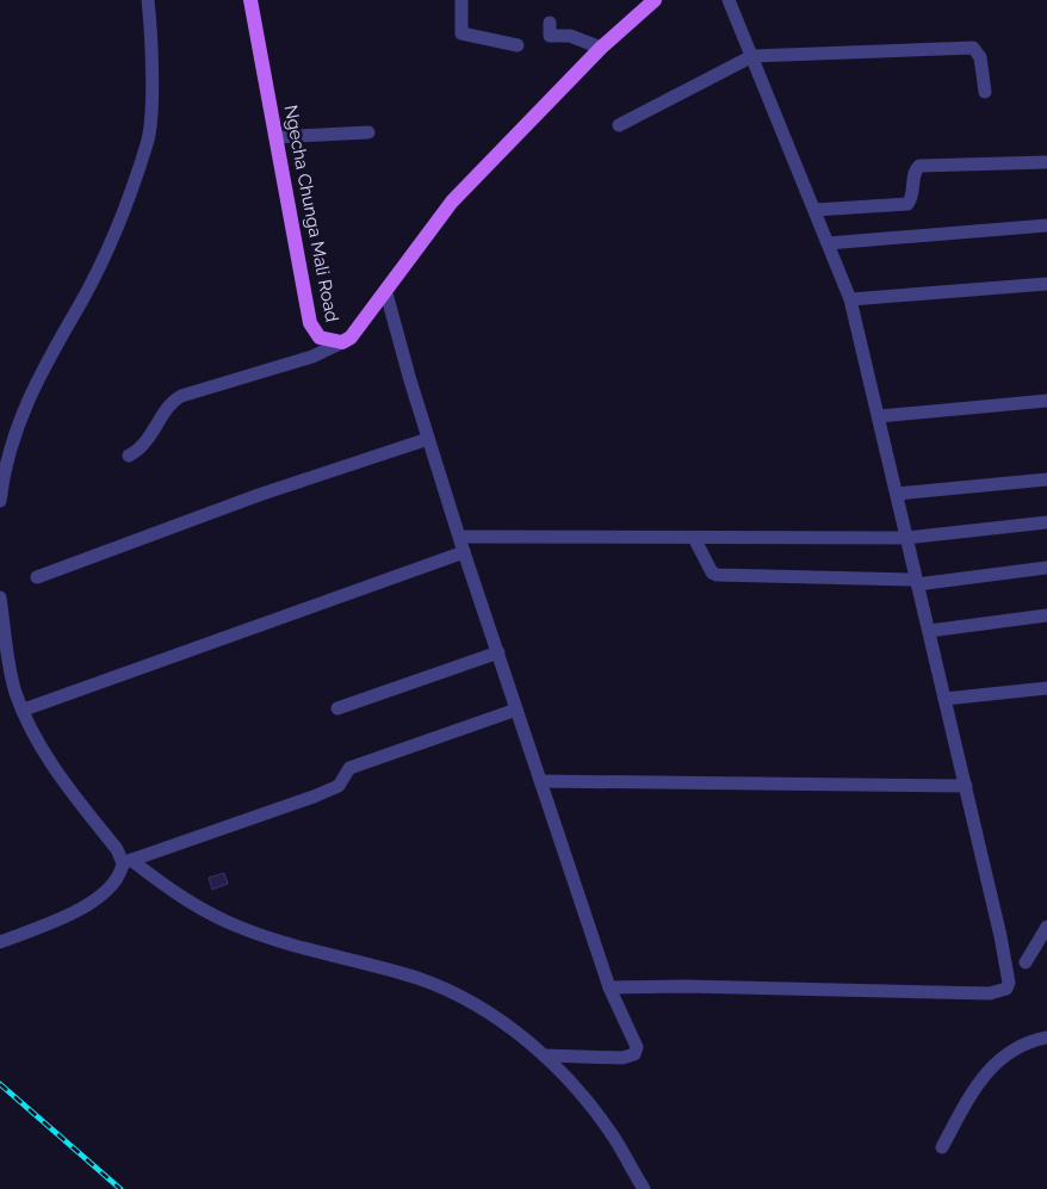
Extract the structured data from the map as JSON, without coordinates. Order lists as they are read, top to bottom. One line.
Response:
{"streets":{"main road":["Ngecha Chunga Mali Road"]}}
